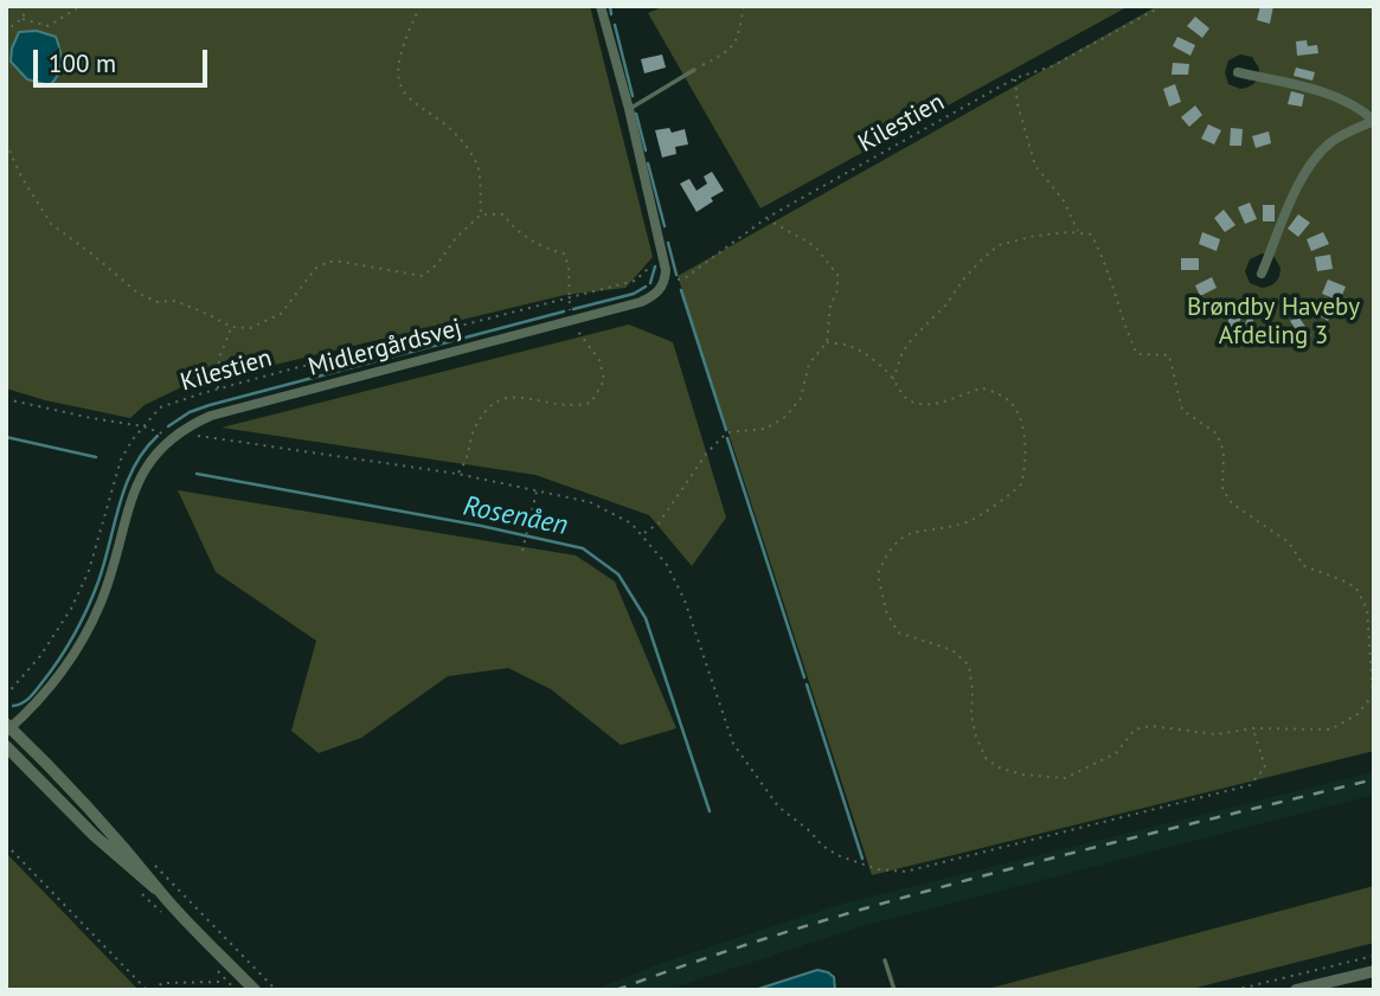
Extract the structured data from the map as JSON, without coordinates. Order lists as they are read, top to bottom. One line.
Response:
{"streets":{"street":["Midlergårdsvej"],"path":["Kilestien"]},"crossings":[["Kilestien","Midlergårdsvej"]],"water":["Rosenåen"],"parks":["Brøndby Haveby Afdeling 3"],"scale_bar":"100 m"}
